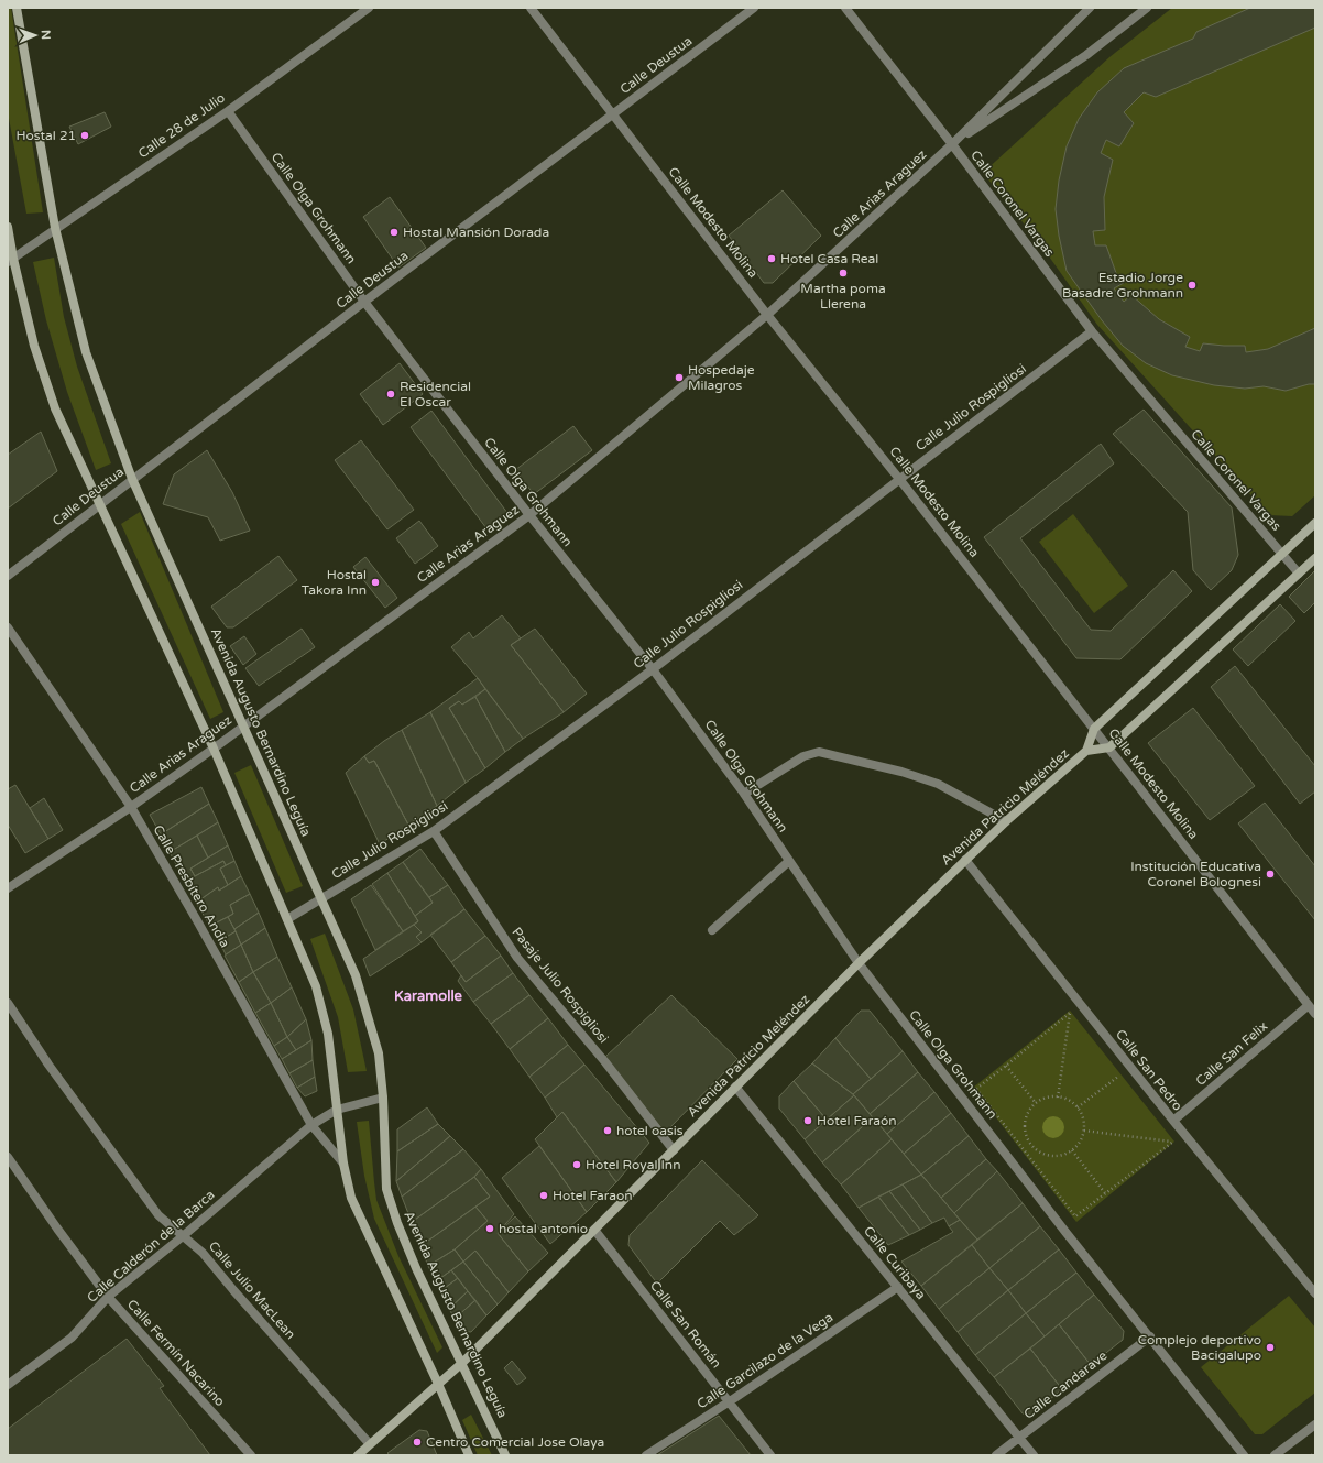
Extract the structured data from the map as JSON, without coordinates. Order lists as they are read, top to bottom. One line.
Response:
{"streets":{"main road":["Avenida Augusto Bernardino Leguía","Avenida Patricio Meléndez"],"street":["Calle Deustua","Calle 28 de Julio","Calle Arias Araguez","Calle Coronel Vargas","Calle Olga Grohmann","Calle Modesto Molina","Calle Julio Rospigliosi","Calle Presbítero Andía","Pasaje Julio Rospigliosi","Calle San Felix","Calle San Pedro","Calle Calderón de la Barca","Calle Curibaya","Calle Julio MacLean","Calle San Román","Calle Fermín Nacarino","Calle Garcilazo de la Vega","Calle Candarave"]},"crossings":[["Calle Deustua","Calle Olga Grohmann"],["Calle Deustua","Calle Modesto Molina"],["Calle Deustua","Avenida Augusto Bernardino Leguía"],["Calle 28 de Julio","Calle Olga Grohmann"],["Calle 28 de Julio","Avenida Augusto Bernardino Leguía"],["Calle Arias Araguez","Calle Coronel Vargas"],["Calle Arias Araguez","Calle Olga Grohmann"],["Calle Arias Araguez","Calle Modesto Molina"],["Calle Arias Araguez","Avenida Augusto Bernardino Leguía"],["Calle Arias Araguez","Calle Presbítero Andía"],["Calle Coronel Vargas","Calle Julio Rospigliosi"],["Calle Coronel Vargas","Avenida Patricio Meléndez"],["Calle Olga Grohmann","Calle Julio Rospigliosi"],["Calle Olga Grohmann","Avenida Patricio Meléndez"],["Calle Olga Grohmann","Calle Candarave"],["Calle Modesto Molina","Calle Julio Rospigliosi"],["Calle Modesto Molina","Avenida Patricio Meléndez"],["Calle Modesto Molina","Calle San Felix"],["Calle Julio Rospigliosi","Avenida Augusto Bernardino Leguía"],["Calle Julio Rospigliosi","Pasaje Julio Rospigliosi"],["Avenida Augusto Bernardino Leguía","Avenida Patricio Meléndez"],["Avenida Augusto Bernardino Leguía","Calle Calderón de la Barca"],["Avenida Patricio Meléndez","Pasaje Julio Rospigliosi"],["Avenida Patricio Meléndez","Calle San Pedro"],["Avenida Patricio Meléndez","Calle Curibaya"],["Avenida Patricio Meléndez","Calle Julio MacLean"],["Avenida Patricio Meléndez","Calle San Román"],["Calle Presbítero Andía","Calle Calderón de la Barca"],["Calle San Felix","Calle San Pedro"],["Calle Calderón de la Barca","Calle Julio MacLean"],["Calle Calderón de la Barca","Calle Fermín Nacarino"],["Calle Curibaya","Calle Garcilazo de la Vega"],["Calle Curibaya","Calle Candarave"],["Calle San Román","Calle Garcilazo de la Vega"]],"districts":["Karamolle"],"places":["Hostal 21","Hostal Mansión Dorada","Hotel Casa Real","Martha poma Llerena","Estadio Jorge Basadre Grohmann","Hospedaje Milagros","Residencial El Oscar","Hostal Takora Inn","Institución Educativa Coronel Bolognesi","Hotel Faraón","hotel oasis","Hotel Royal Inn","Hotel Faraon","hostal antonio","Complejo deportivo Bacigalupo","Centro Comercial Jose Olaya"],"north":"right"}
